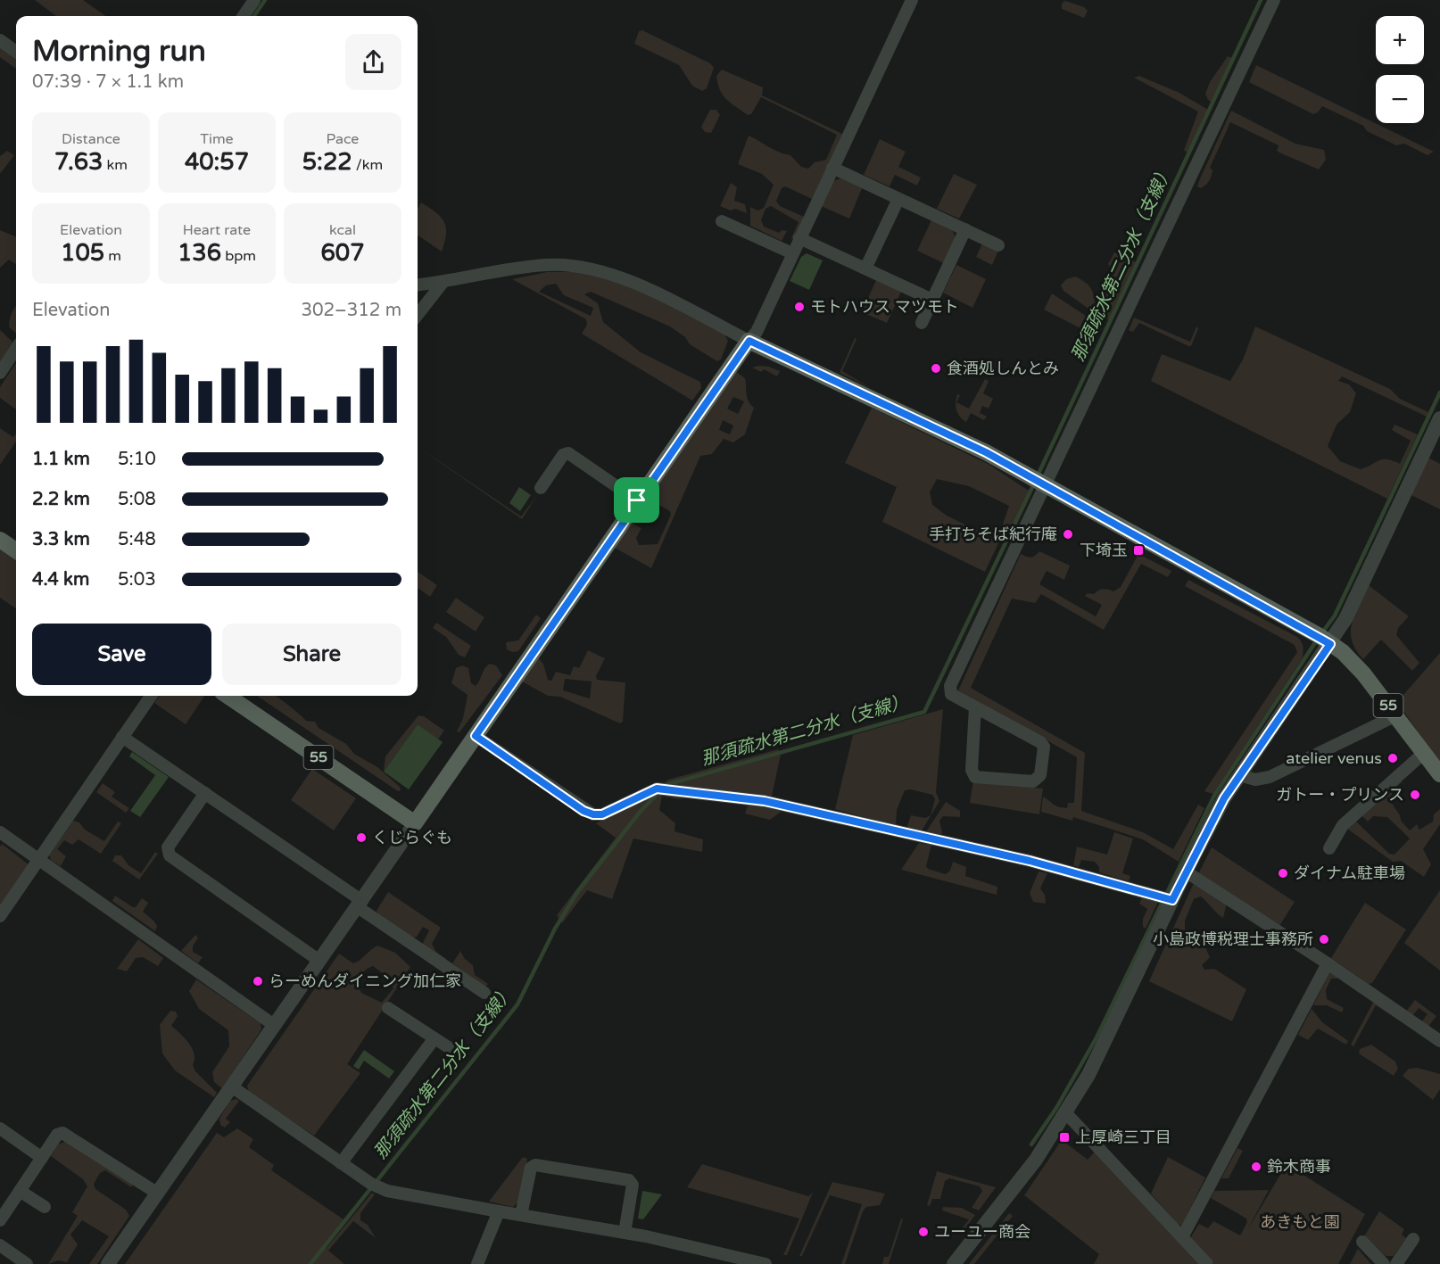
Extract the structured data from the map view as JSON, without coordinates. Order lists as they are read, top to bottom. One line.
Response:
{"streets":{"main road":["55"]},"water":["那須疏水第二分水（支線）"],"parks":["あきもと園"],"places":{"other":["モトハウス マツモト","食酒処しんとみ","手打ちそば紀行庵","atelier venus","ガトー・プリンス","くじらぐも","ダイナム駐車場","小島政博税理士事務所","らーめんダイニング加仁家","鈴木商事","ユーユー商会"],"transit":["下埼玉","上厚崎三丁目"]},"page":{"map_buttons":["+","−"],"heading":["Morning run","07:39 · 7 × 1.1 km"],"stats":[["Distance","7.63 km"],["Time","40:57"],["Pace","5:22 /km"],["Elevation","105 m"],["Heart rate","136 bpm"],["kcal","607"]],"chart":["Elevation","302–312 m"],"list":[{"name":"1.1 km","note":"5:10"},{"name":"2.2 km","note":"5:08"},{"name":"3.3 km","note":"5:48"},{"name":"4.4 km","note":"5:03"}],"buttons":["Save","Share"]}}
